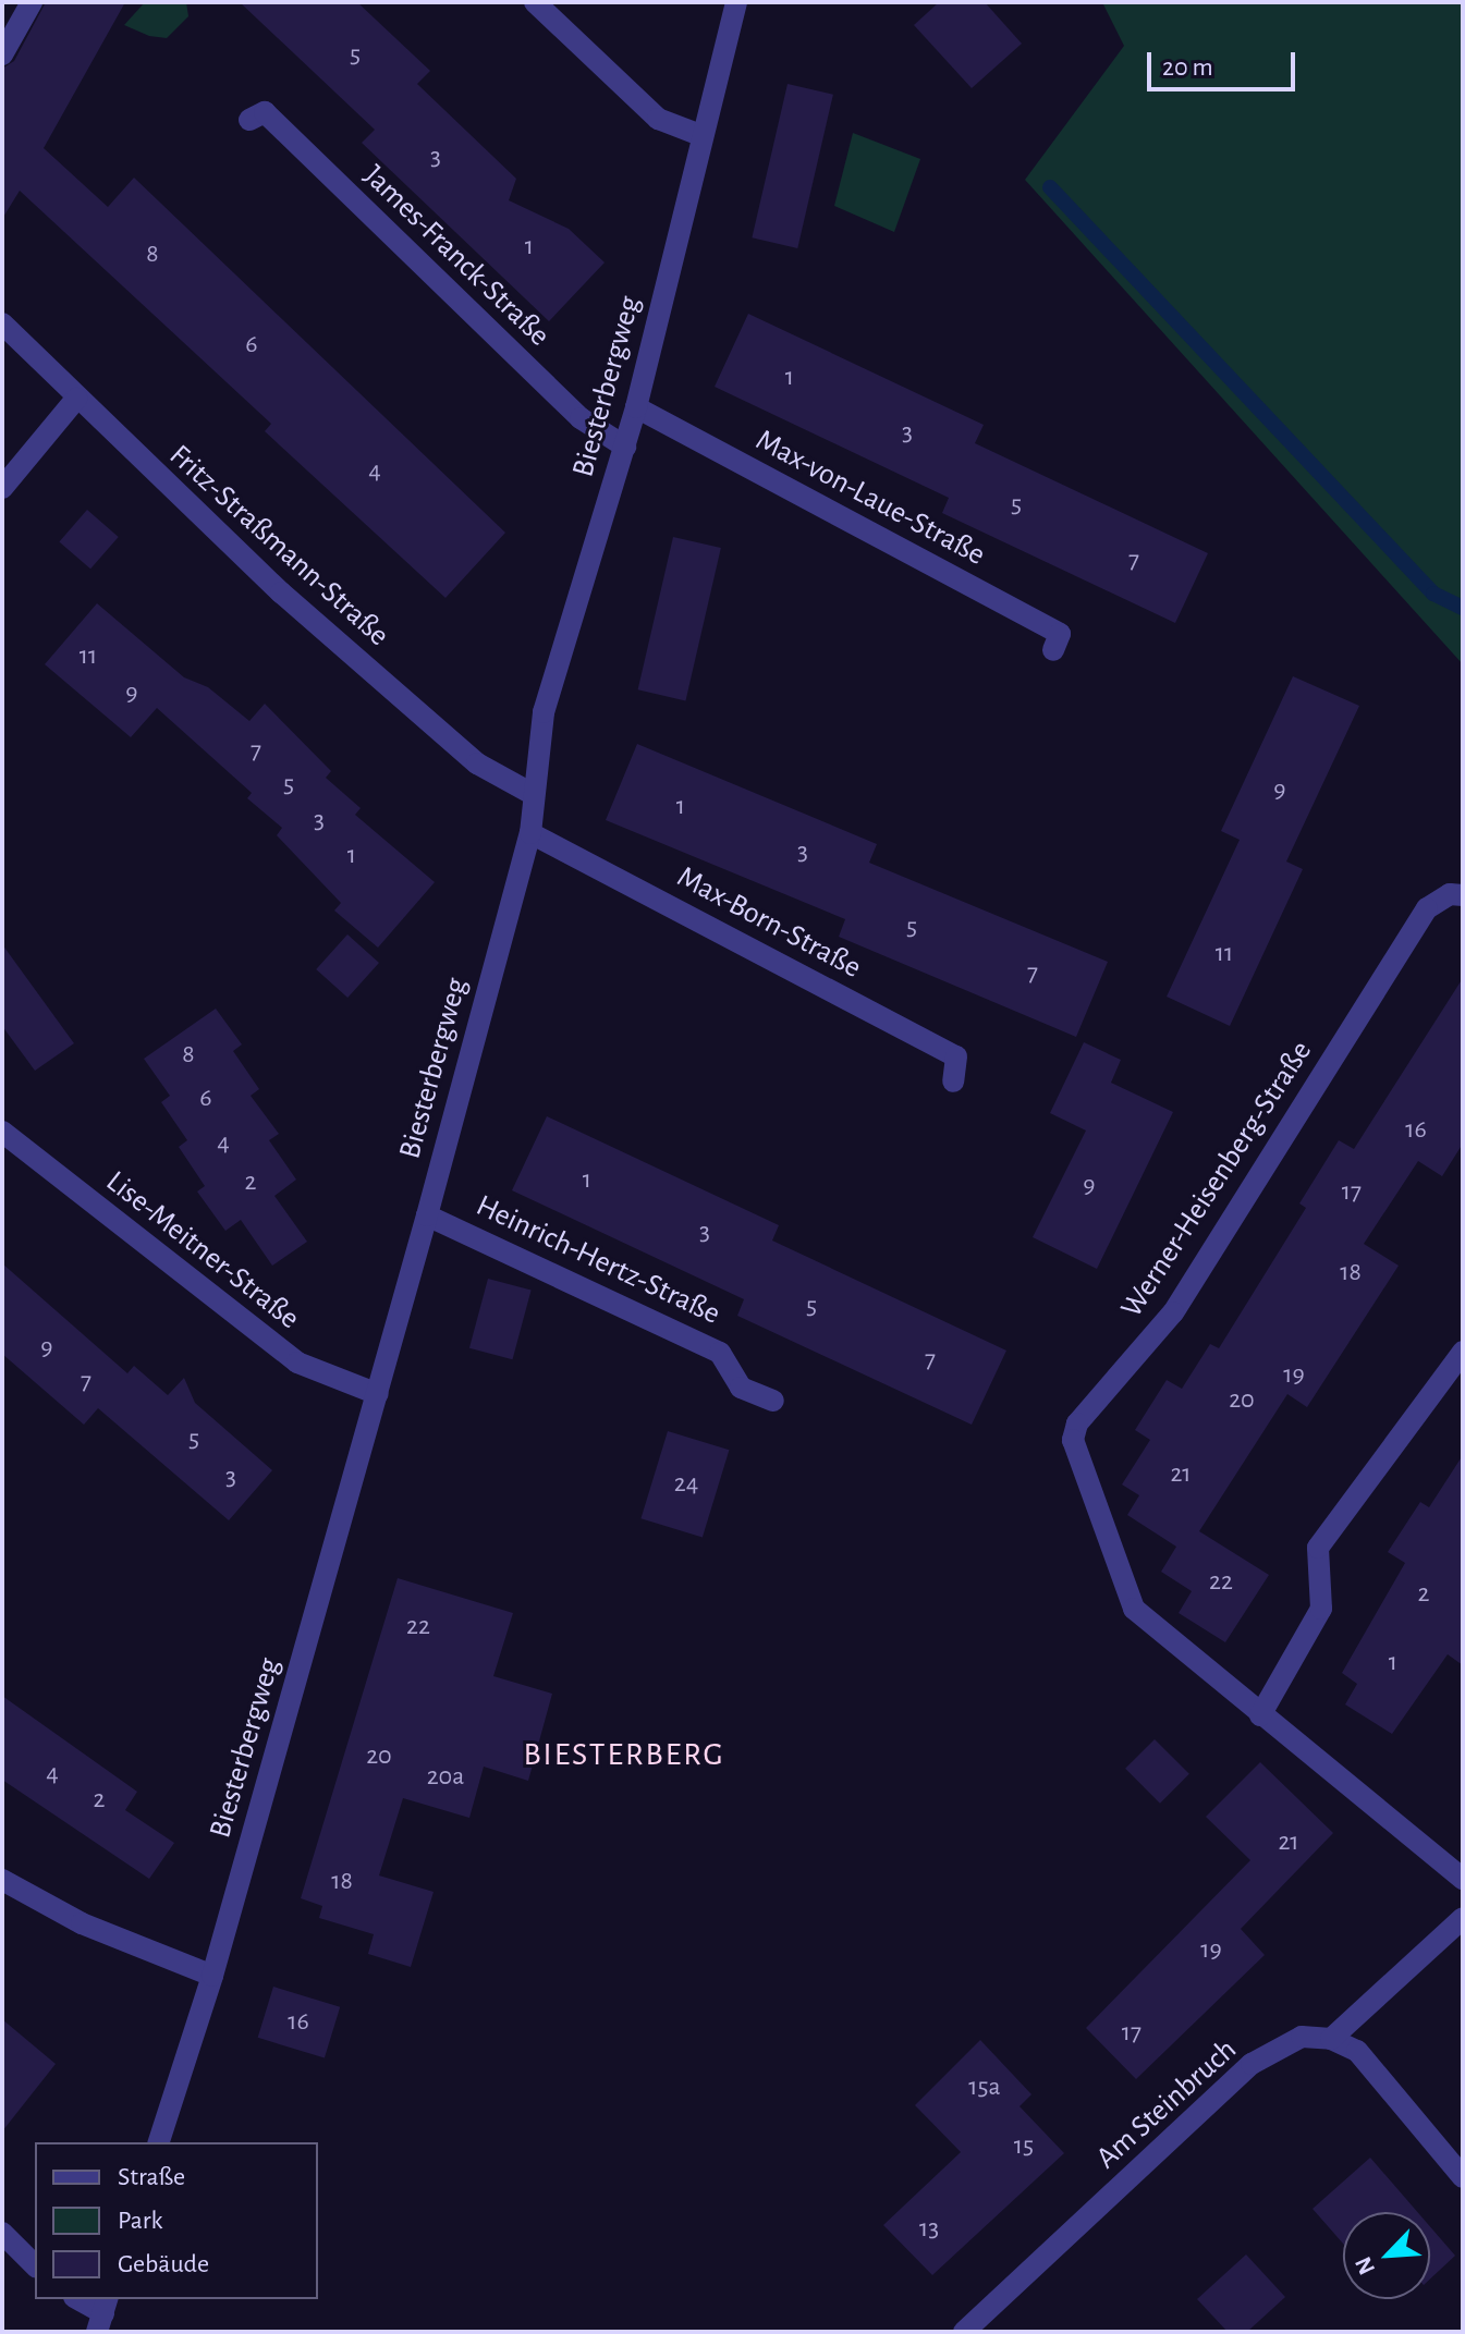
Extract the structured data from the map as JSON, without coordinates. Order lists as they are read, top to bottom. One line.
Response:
{"streets":{"street":["James-Franck-Straße","Biesterbergweg","Max-von-Laue-Straße","Fritz-Straßmann-Straße","Max-Born-Straße","Werner-Heisenberg-Straße","Lise-Meitner-Straße","Heinrich-Hertz-Straße","Am Steinbruch"]},"crossings":[["James-Franck-Straße","Biesterbergweg"],["Biesterbergweg","Max-von-Laue-Straße"],["Biesterbergweg","Fritz-Straßmann-Straße"],["Biesterbergweg","Max-Born-Straße"],["Biesterbergweg","Lise-Meitner-Straße"],["Biesterbergweg","Heinrich-Hertz-Straße"]],"districts":["BIESTERBERG"],"house_numbers":["5","3","1","8","6","1","3","4","5","7","11","9","7","5","9","1","3","3","1","5","11","7","8","6","16","4","1","2","9","17","3","18","5","9","7","19","7","20","5","21","3","24","22","2","22","1","20","4","20a","2","21","18","19","16","17","15a","15","13"],"legend":["Straße","Park","Gebäude"],"scale_bar":"20 m","north":"bottom left"}
